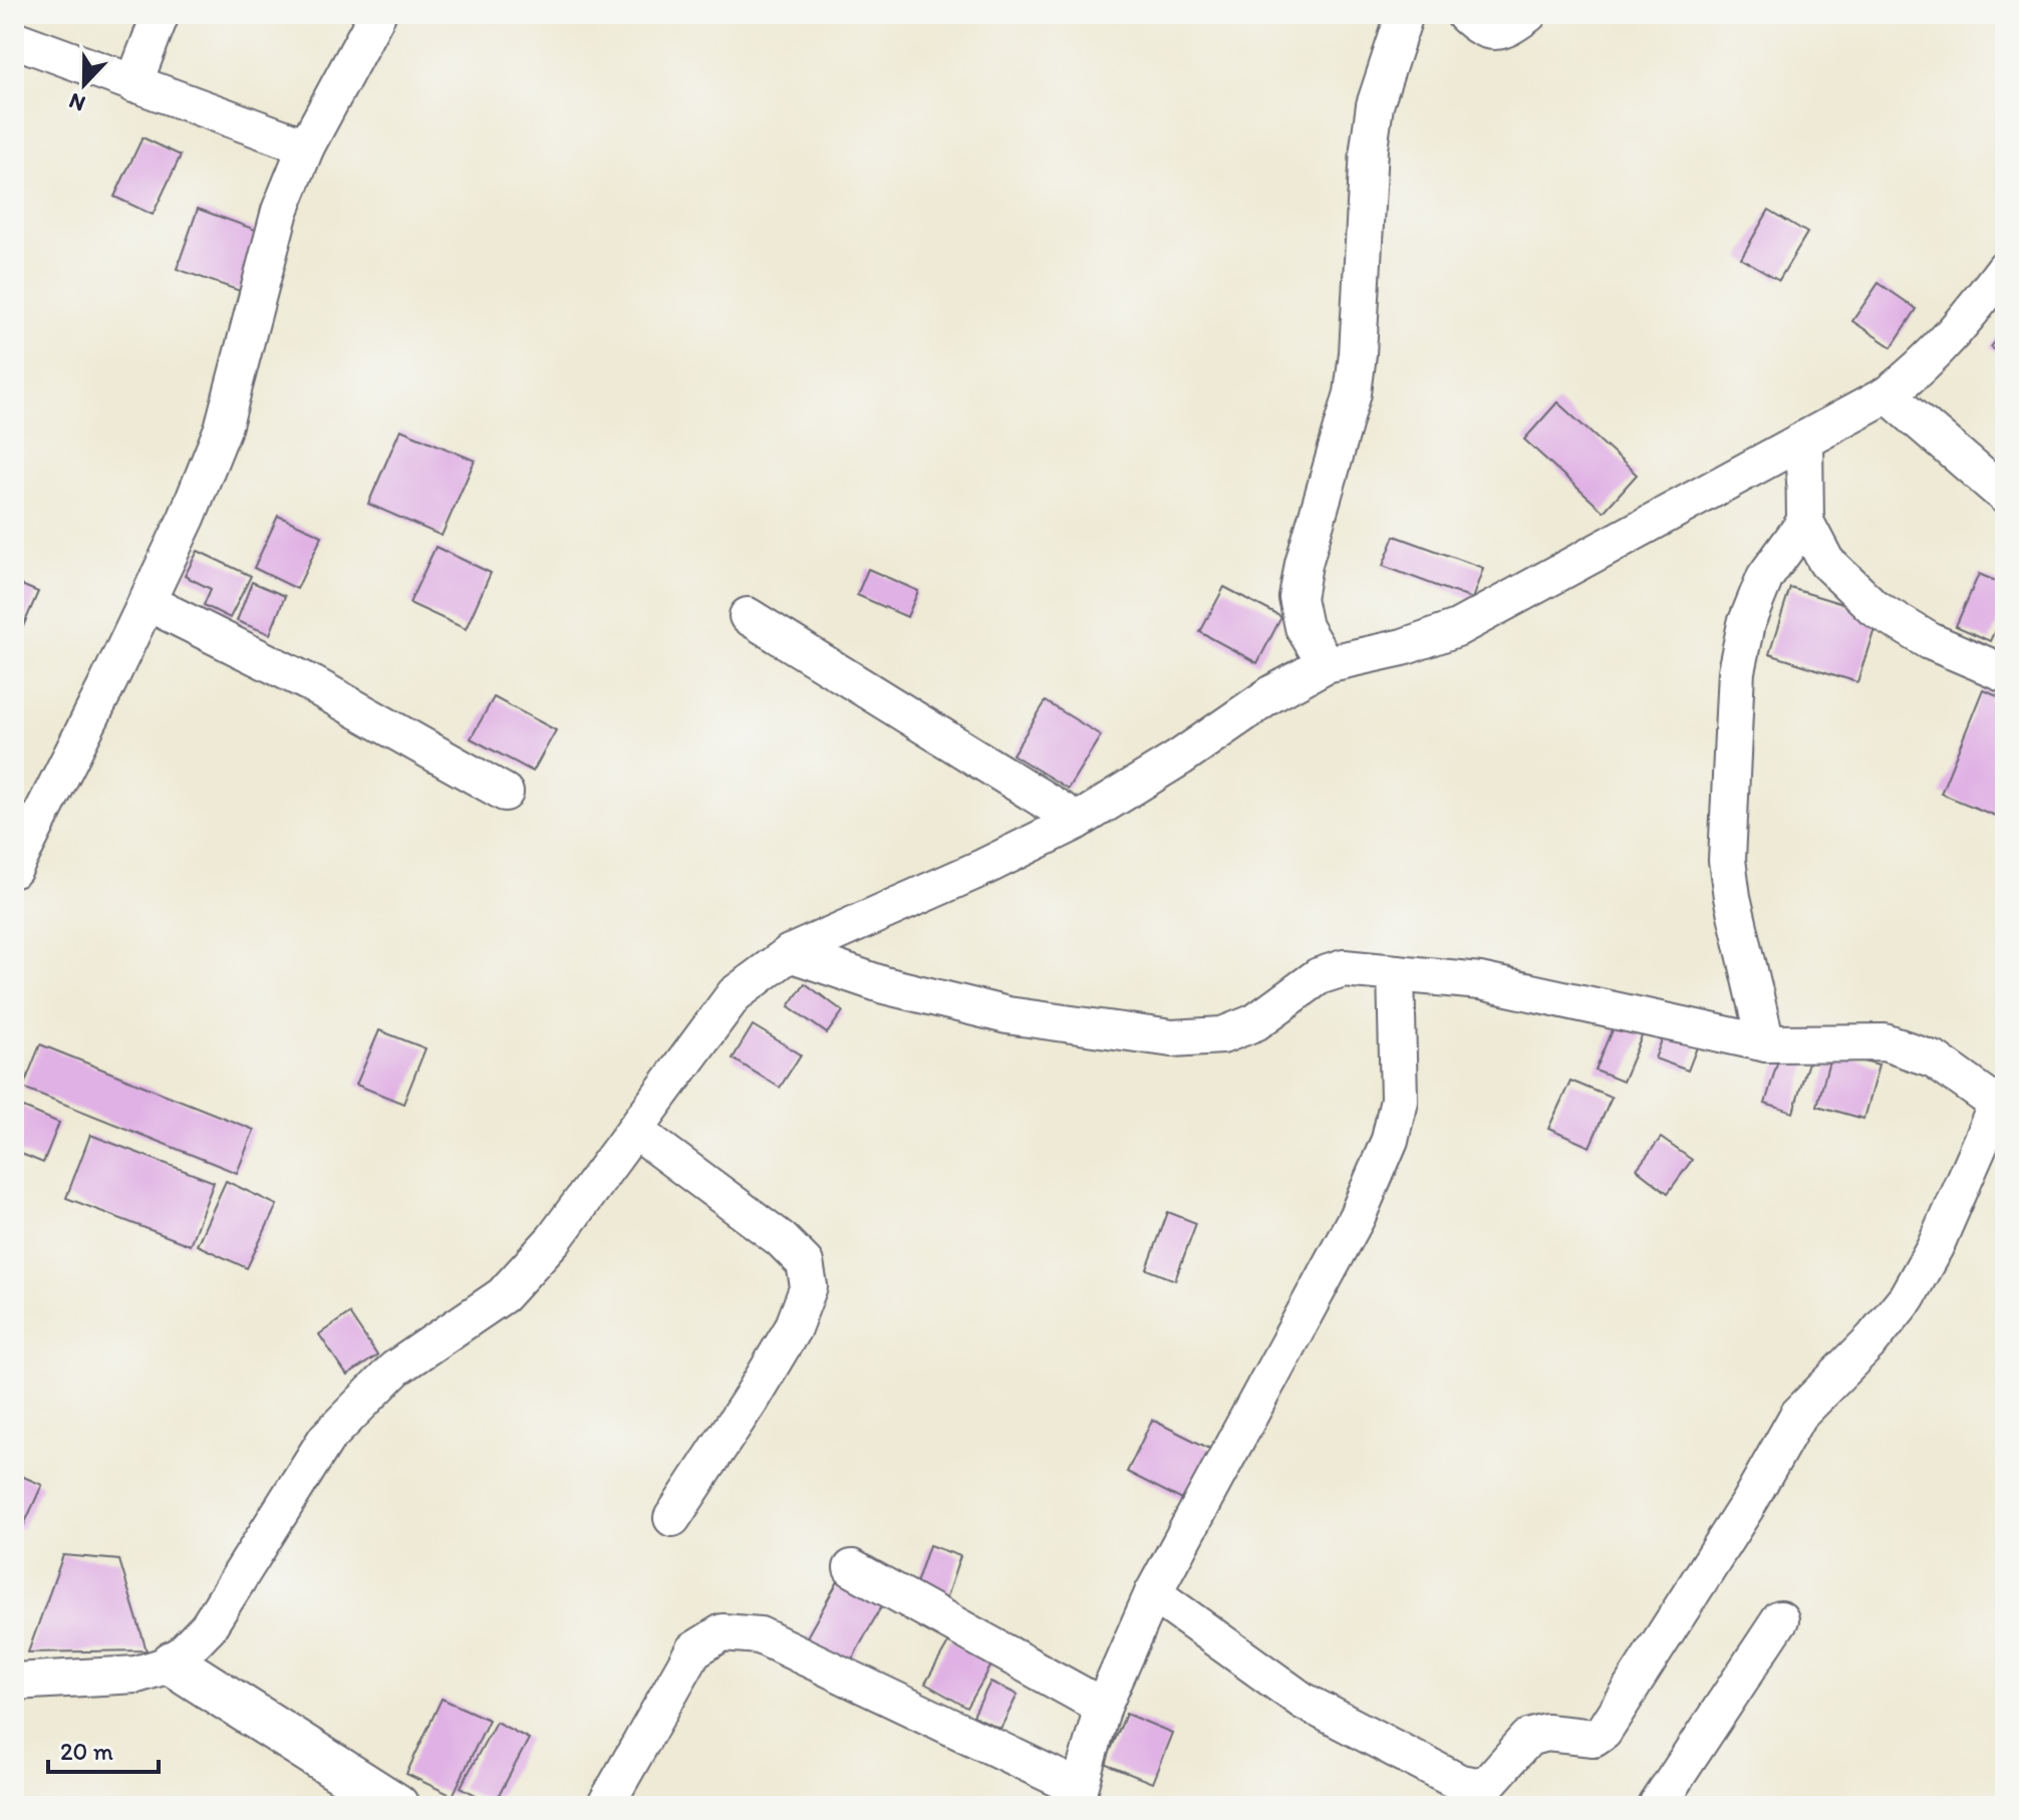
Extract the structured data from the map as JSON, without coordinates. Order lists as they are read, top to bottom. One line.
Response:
{"scale_bar":"20 m","north":"bottom"}
